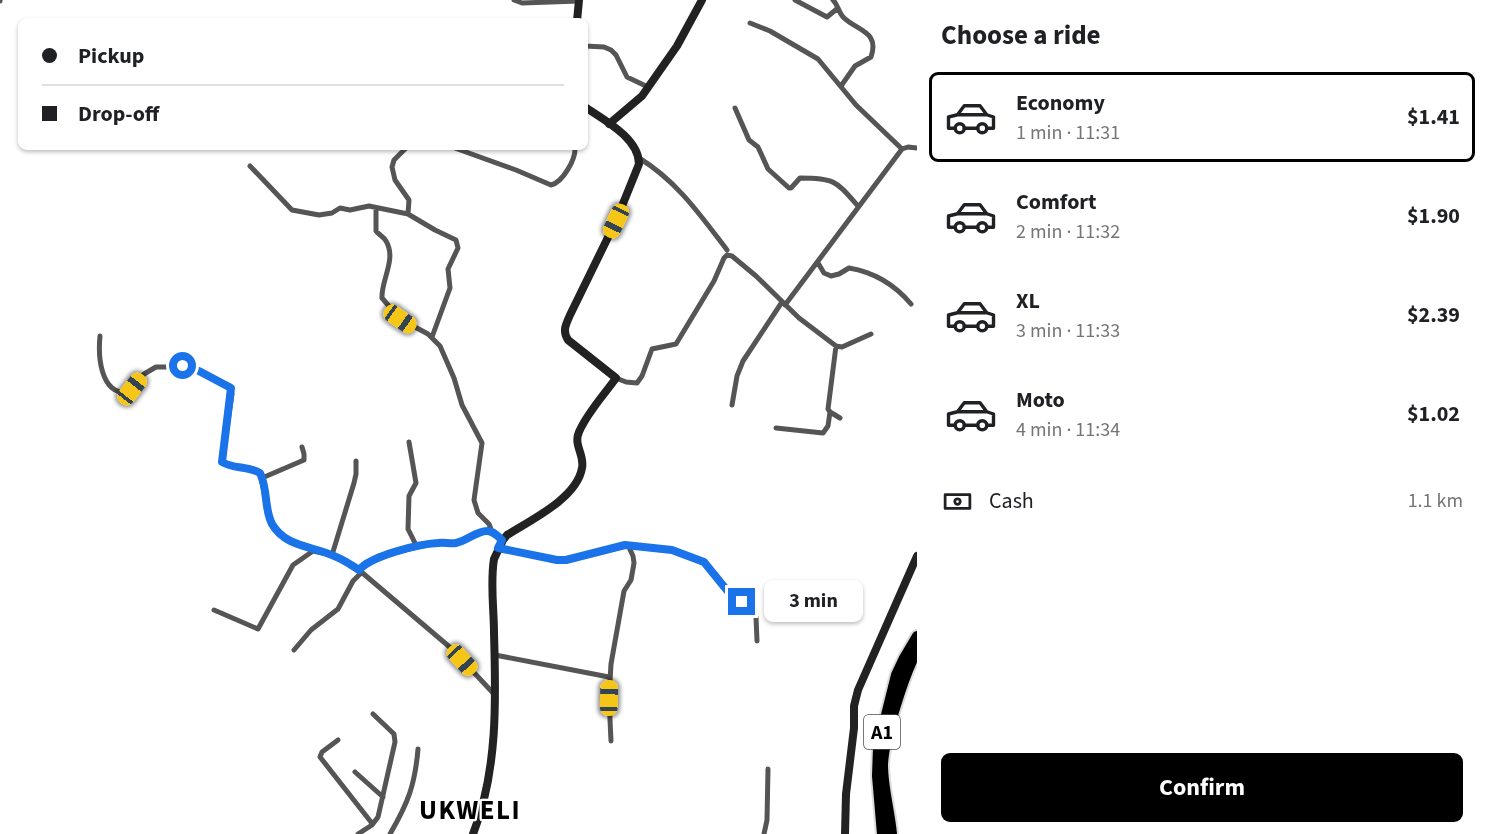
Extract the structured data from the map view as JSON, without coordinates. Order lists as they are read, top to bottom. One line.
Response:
{"streets":{"highway":["A1"]},"districts":["UKWELI"],"page":{"heading":"Choose a ride","banner":["Pickup","Drop-off"],"list":[{"name":"Economy","note":"1 min · 11:31","value":"$1.41"},{"name":"Comfort","note":"2 min · 11:32","value":"$1.90"},{"name":"XL","note":"3 min · 11:33","value":"$2.39"},{"name":"Moto","note":"4 min · 11:34","value":"$1.02"}],"pay":["Cash","1.1 km"],"bubble":"3 min","buttons":"Confirm"}}
